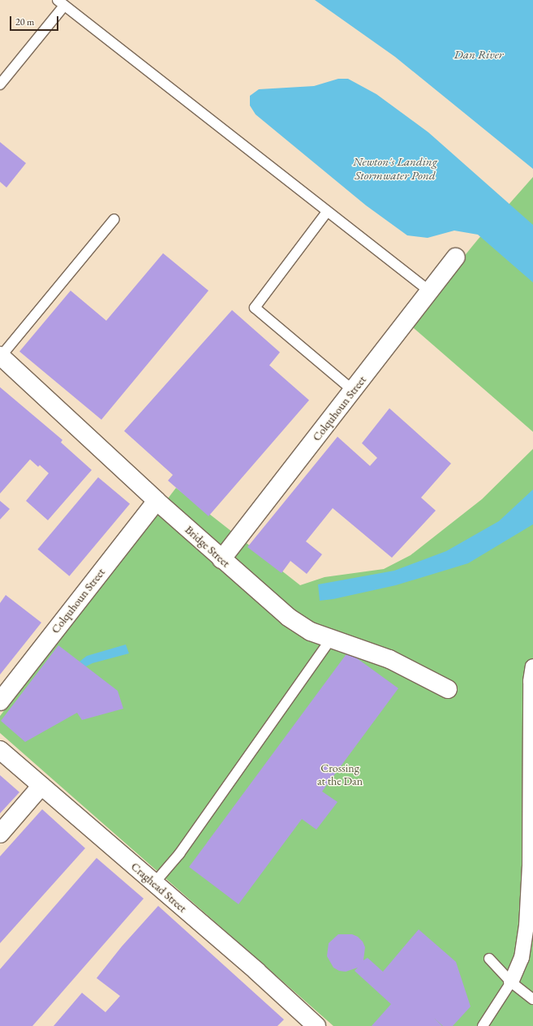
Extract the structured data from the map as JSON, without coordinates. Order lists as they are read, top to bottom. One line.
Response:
{"streets":{"street":["Colquhoun Street","Bridge Street","Craghead Street"]},"crossings":[["Colquhoun Street","Bridge Street"]],"water":["Dan River","Newton's Landing Stormwater Pond"],"parks":["Crossing at the Dan"],"scale_bar":"20 m"}
